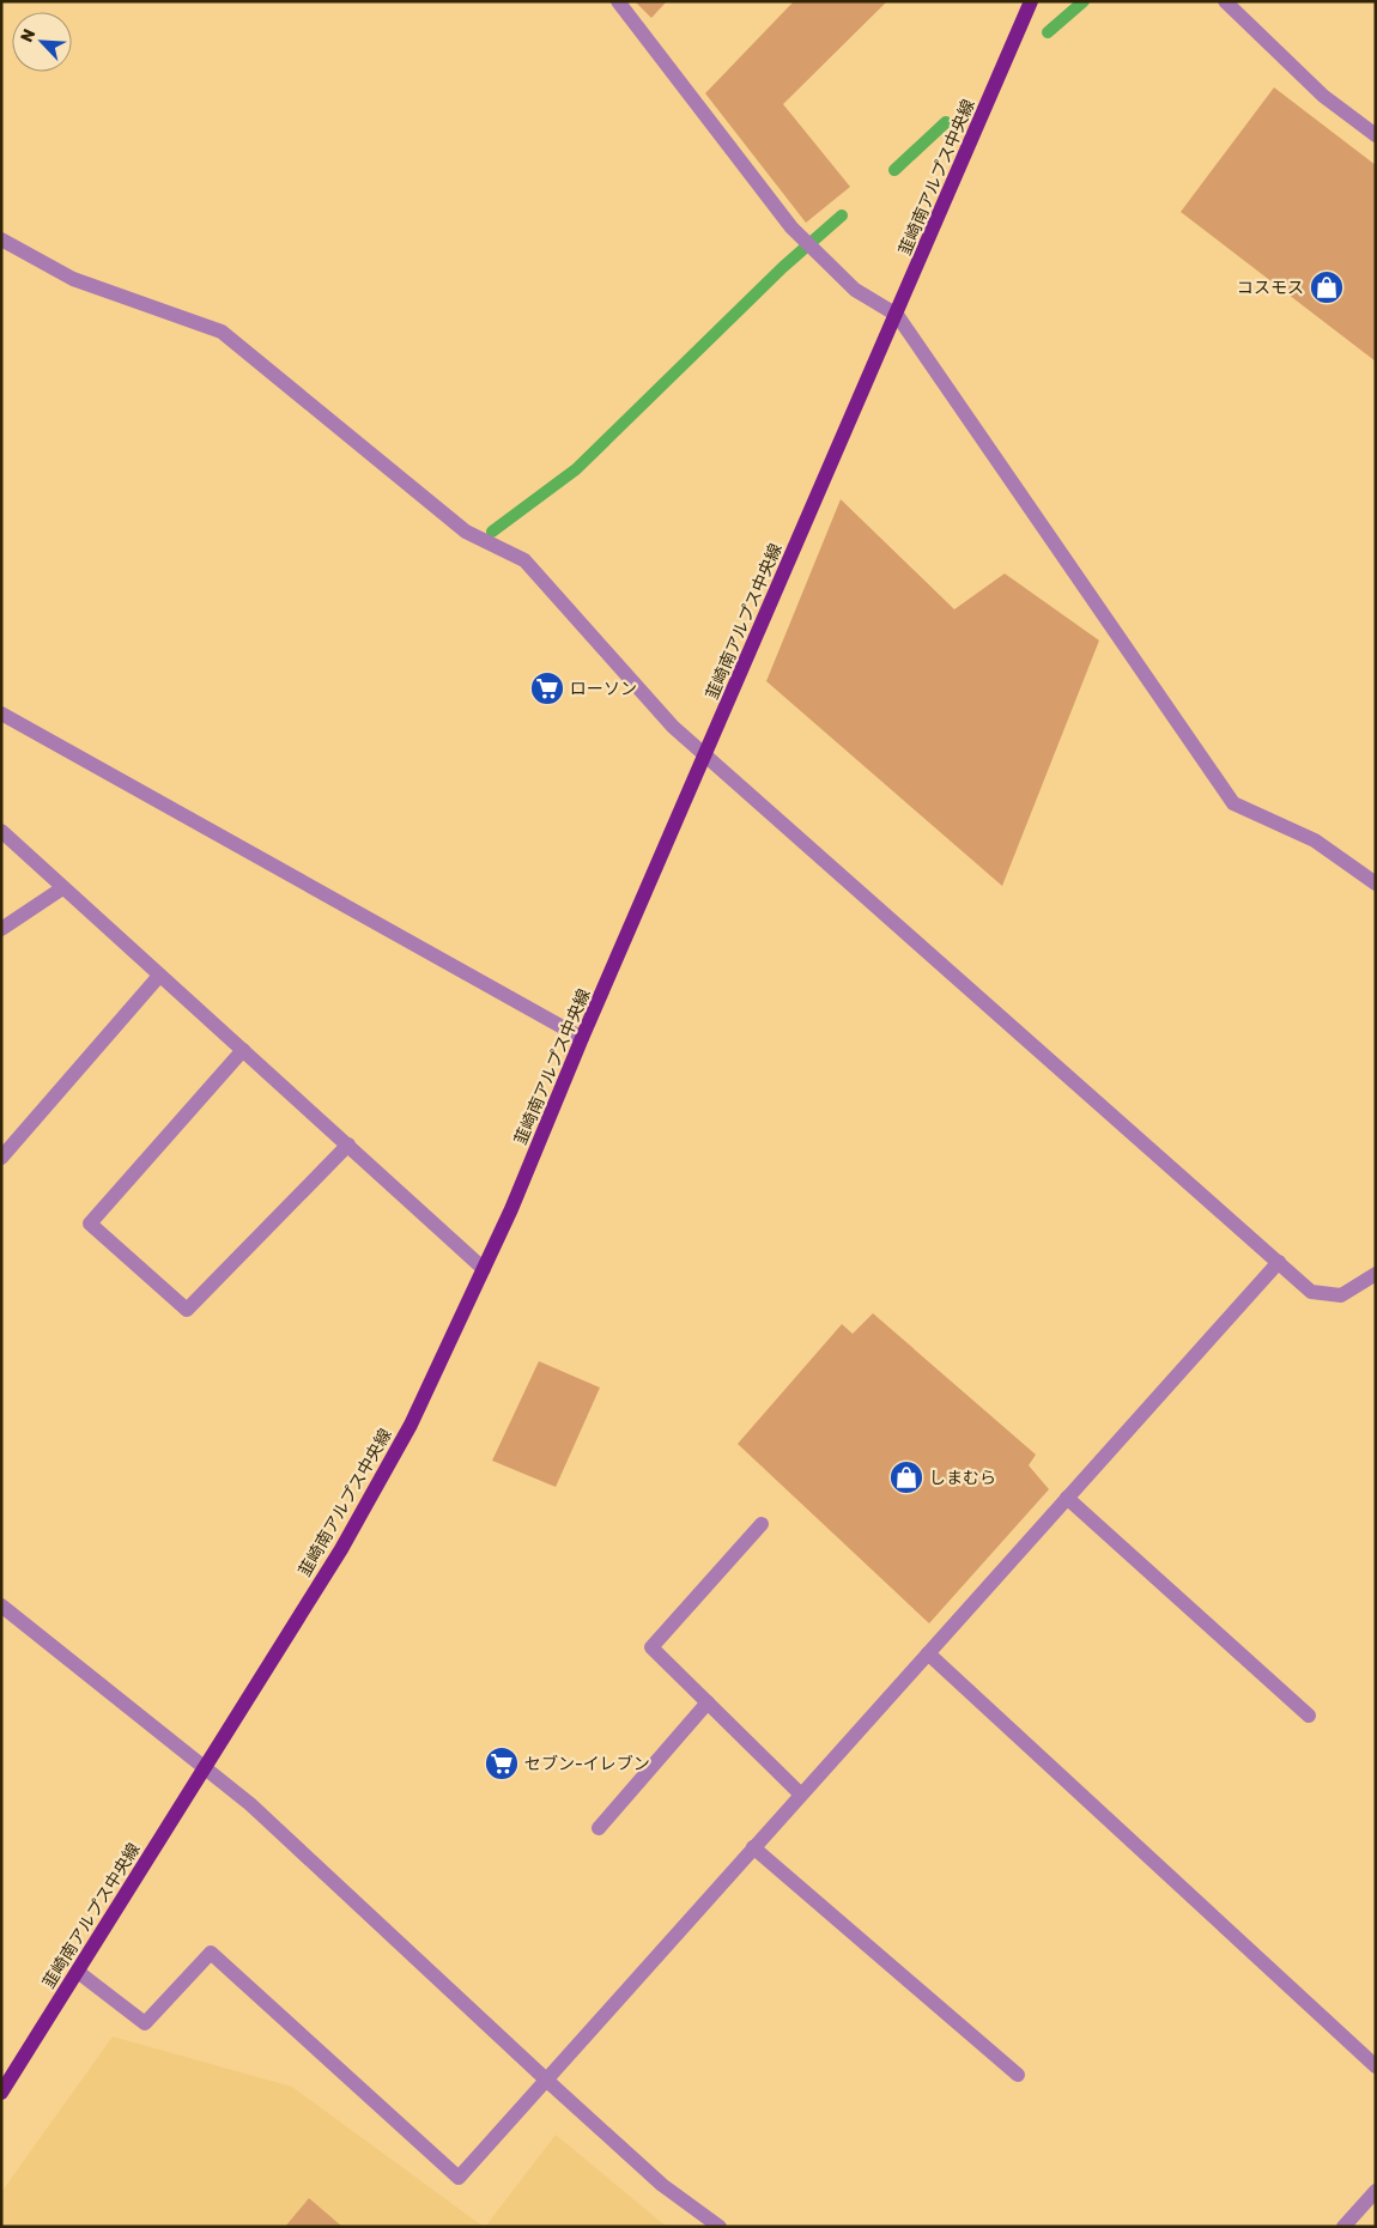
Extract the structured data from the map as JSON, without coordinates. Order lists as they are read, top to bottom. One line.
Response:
{"streets":{"main road":["韮崎南アルプス中央線"]},"places":{"shop":["コスモス","しまむら"],"supermarket":["ローソン","セブン-イレブン"]},"north":"top left"}
